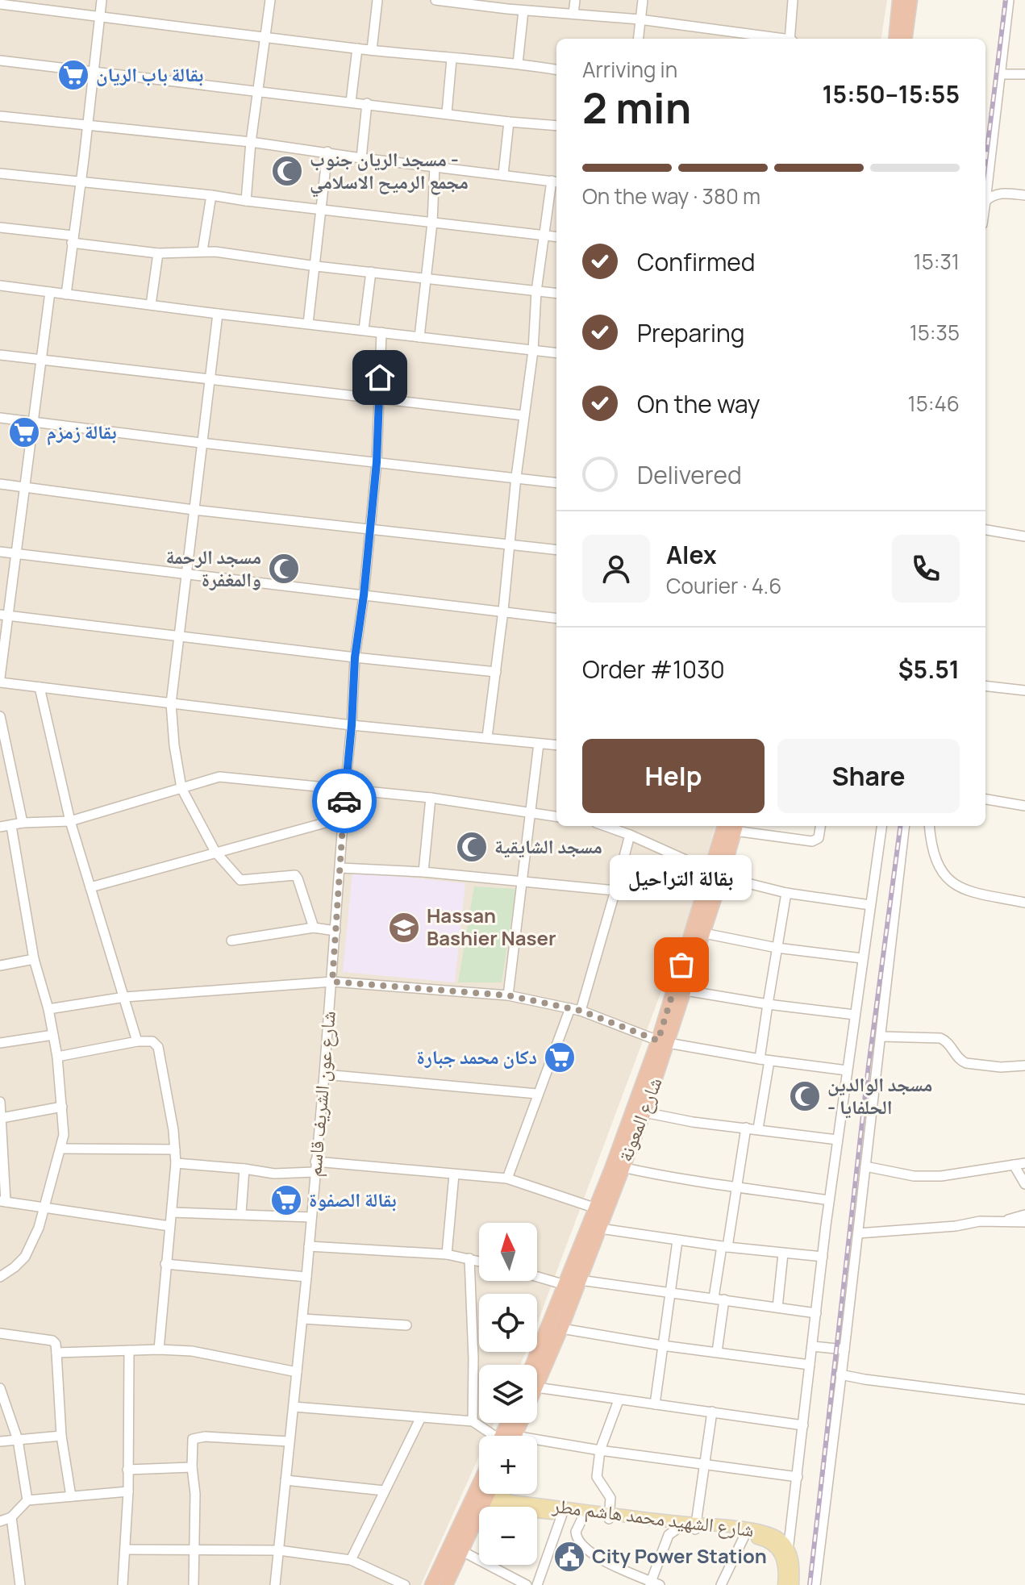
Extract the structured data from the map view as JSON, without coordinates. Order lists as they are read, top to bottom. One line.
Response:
{"streets":{"highway":["شارع المعونة"],"main road":["شارع الشهيد محمد هاشم مطر"],"street":["شارع عون الشريف قاسم"]},"places":{"supermarket":["بقالة باب الريان","بقالة زمزم","دكان محمد جبارة","بقالة الصفوة"],"mosque":["مسجد الريان جنوب - مجمع الرميح الاسلامي","مسجد الرحمة والمغفرة","مسجد الشايقية","مسجد الوالدين - الحلفايا"],"school or university":["Hassan Bashier Naser"],"other":["بقالة التراحيل"],"public building":["City Power Station"]},"north":"top","page":{"heading":["2 min","Arriving in","15:50–15:55"],"panel":["Alex","Courier · 4.6","Order #1030","$5.51"],"bar":"On the way · 380 m","list":[["Confirmed","15:31"],["Preparing","15:35"],["On the way","15:46"],"Delivered"],"buttons":["Help","Share"],"bubble":"بقالة التراحيل","map_buttons":["+","−"]}}
